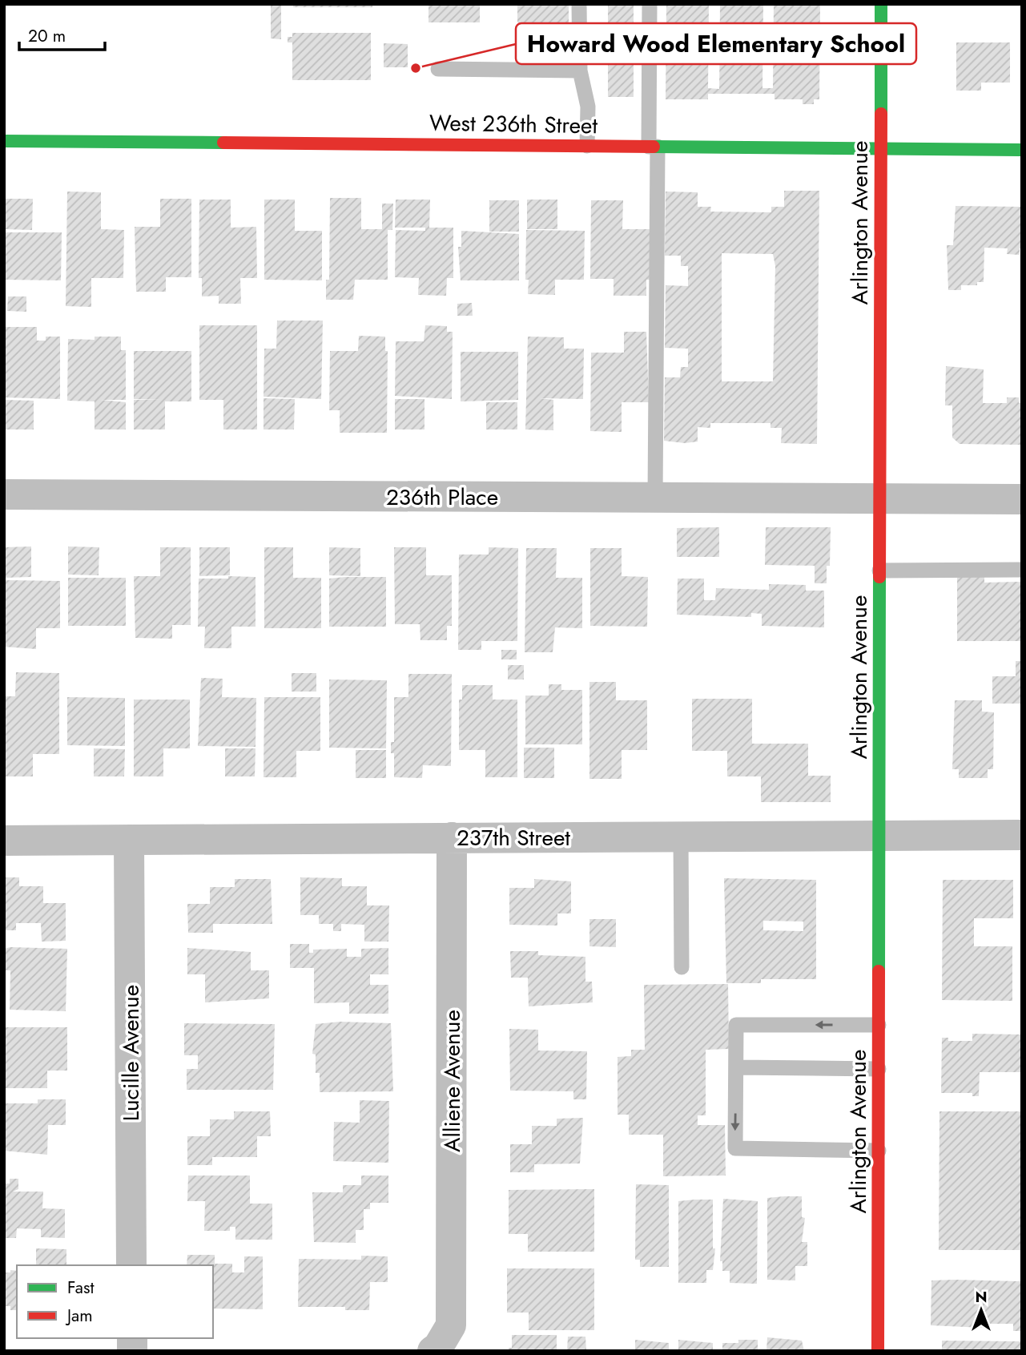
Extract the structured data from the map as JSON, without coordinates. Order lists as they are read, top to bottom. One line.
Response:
{"streets":{"main road":["West 236th Street","Arlington Avenue"],"street":["236th Place","237th Street","Lucille Avenue","Alliene Avenue"]},"crossings":[["West 236th Street","Arlington Avenue"],["Arlington Avenue","236th Place"],["Arlington Avenue","237th Street"],["237th Street","Lucille Avenue"],["237th Street","Alliene Avenue"]],"places":["Howard Wood Elementary School"],"legend":["Fast","Jam"],"scale_bar":"20 m","north":"top"}
